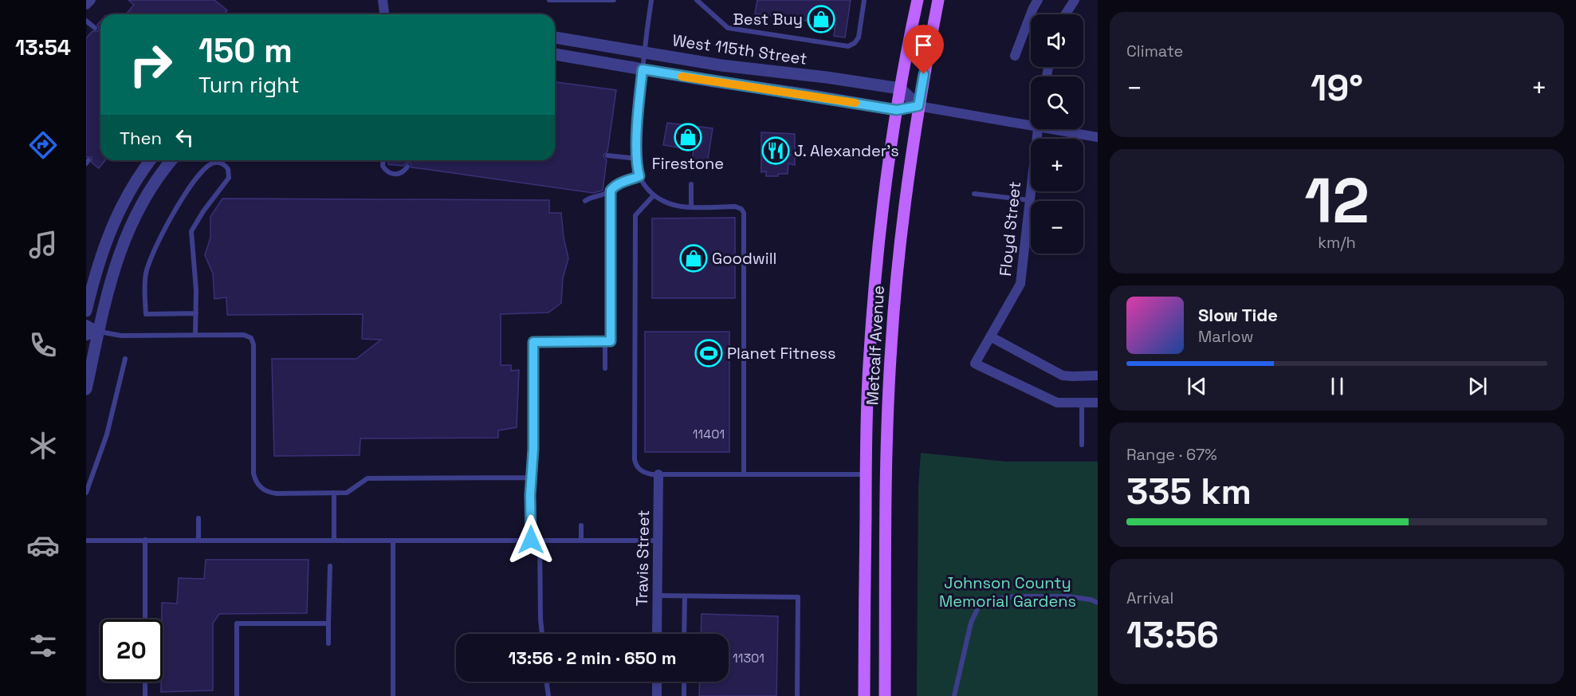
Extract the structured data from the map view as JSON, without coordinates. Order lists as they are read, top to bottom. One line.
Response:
{"streets":{"main road":["Metcalf Avenue"],"street":["West 115th Street","Floyd Street","Travis Street"]},"crossings":[["West 115th Street","Metcalf Avenue"]],"parks":["Johnson County Memorial Gardens"],"places":{"shop":["Best Buy","Firestone","Goodwill"],"restaurant":["J. Alexander's"],"sports":["Planet Fitness"]},"house_numbers":["11401","11301"],"page":{"tabs":"13:54","tile":["Climate",["12","km/h"],["Range · 67%","335 km"],["Arrival","13:56"]],"map_buttons":["+","−"],"turn":["150 m","Turn right"],"heat":["−","19°","+"],"then":"Then","song":["Slow Tide","Marlow"],"limit":"20","trip":"13:56 · 2 min · 650 m"}}
